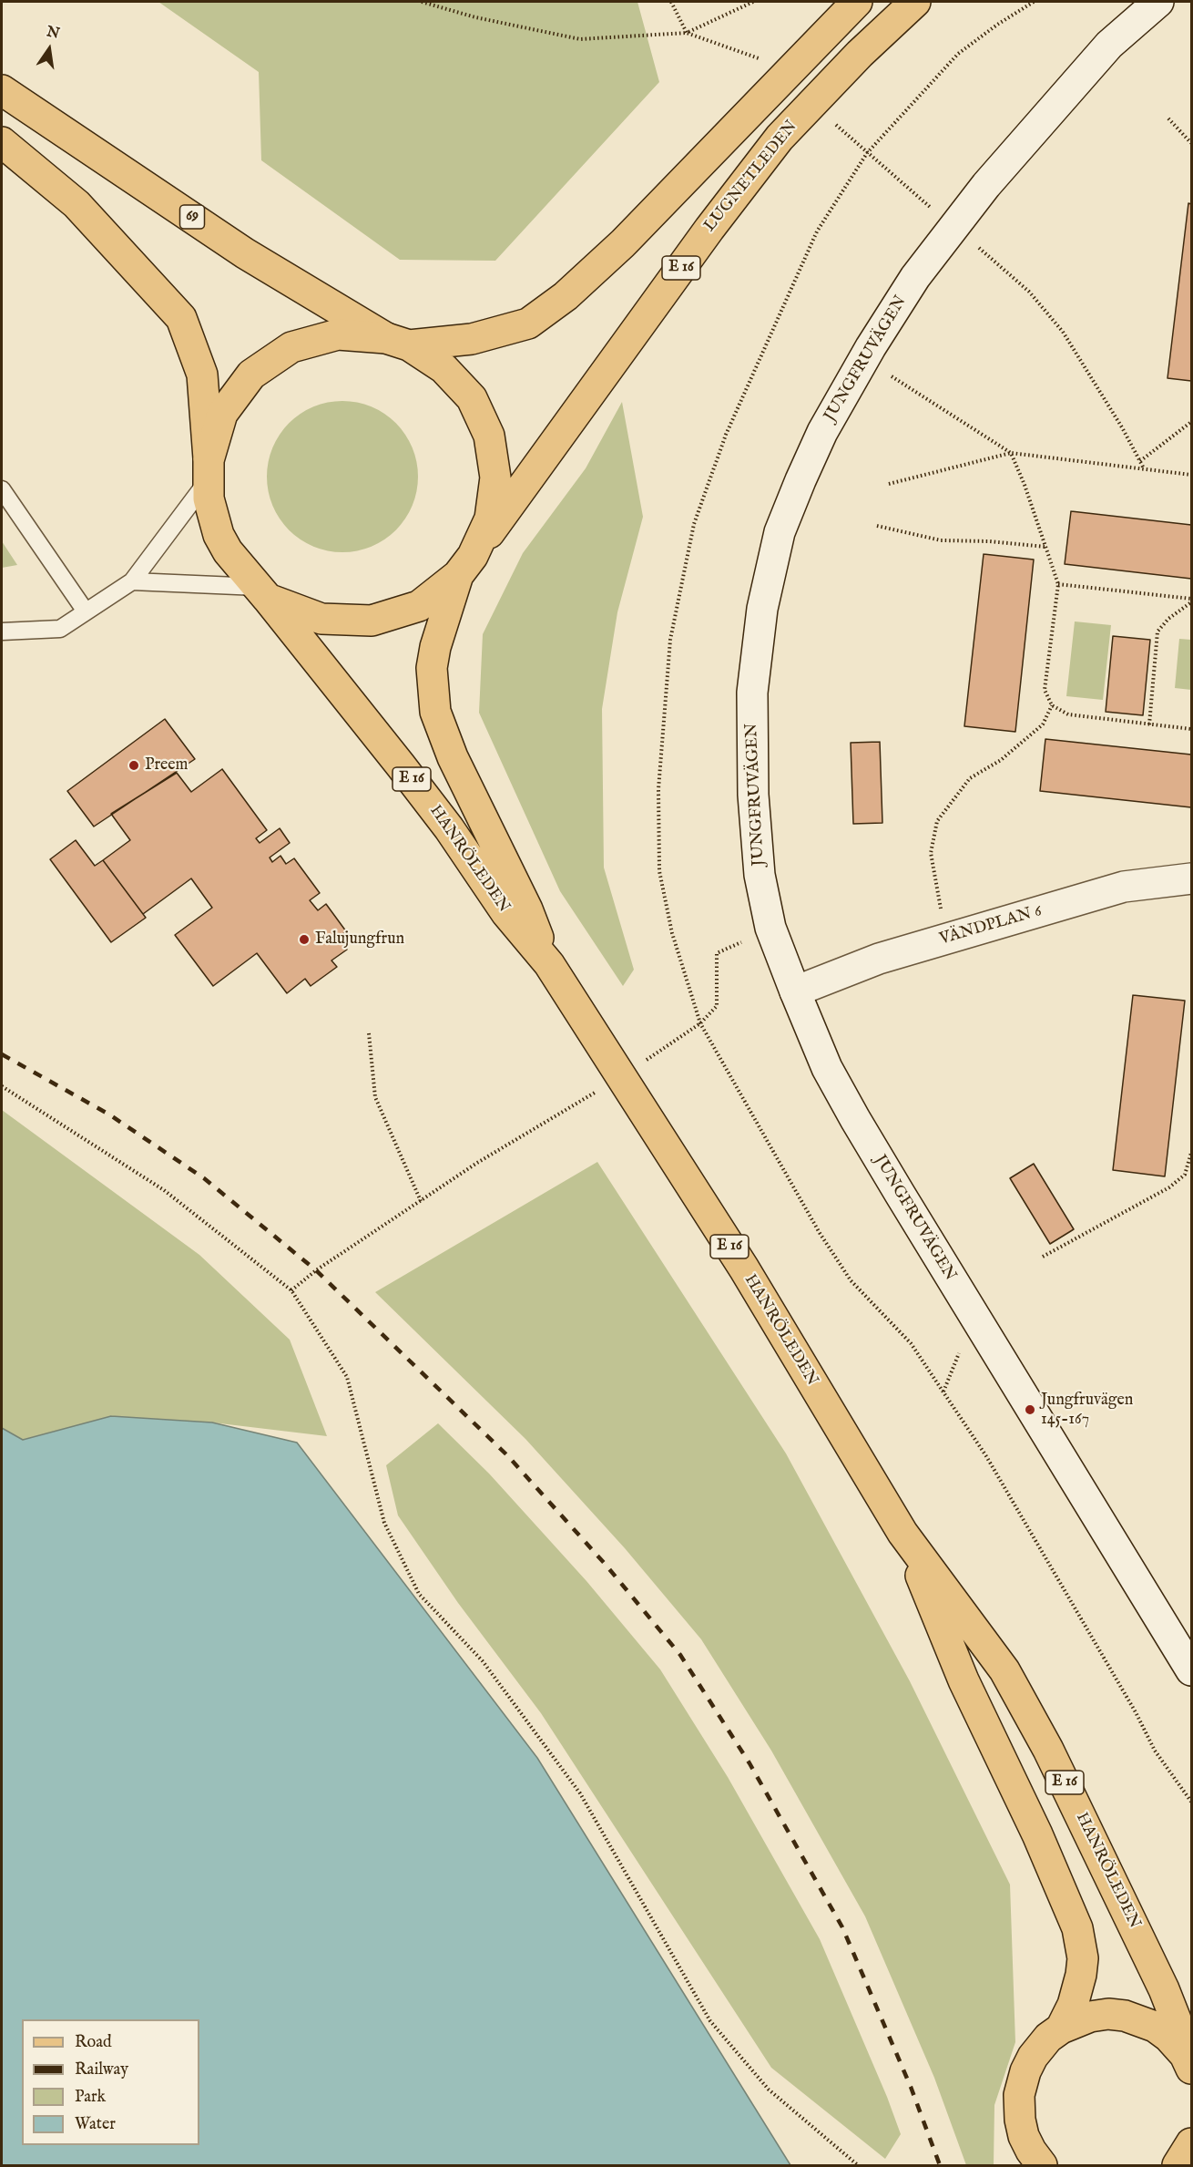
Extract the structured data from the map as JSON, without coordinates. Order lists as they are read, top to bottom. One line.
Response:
{"streets":{"main road":["LUGNETLEDEN","69","E 16","HANRÖLEDEN"],"street":["JUNGFRUVÄGEN","VÄNDPLAN 6"]},"crossings":[["LUGNETLEDEN","E 16"],["LUGNETLEDEN","HANRÖLEDEN"],["69","E 16"],["E 16","HANRÖLEDEN"],["JUNGFRUVÄGEN","VÄNDPLAN 6"]],"places":["Preem","Falujungfrun","Jungfruvägen 145-167"],"legend":["Road","Railway","Park","Water"],"north":"top"}
